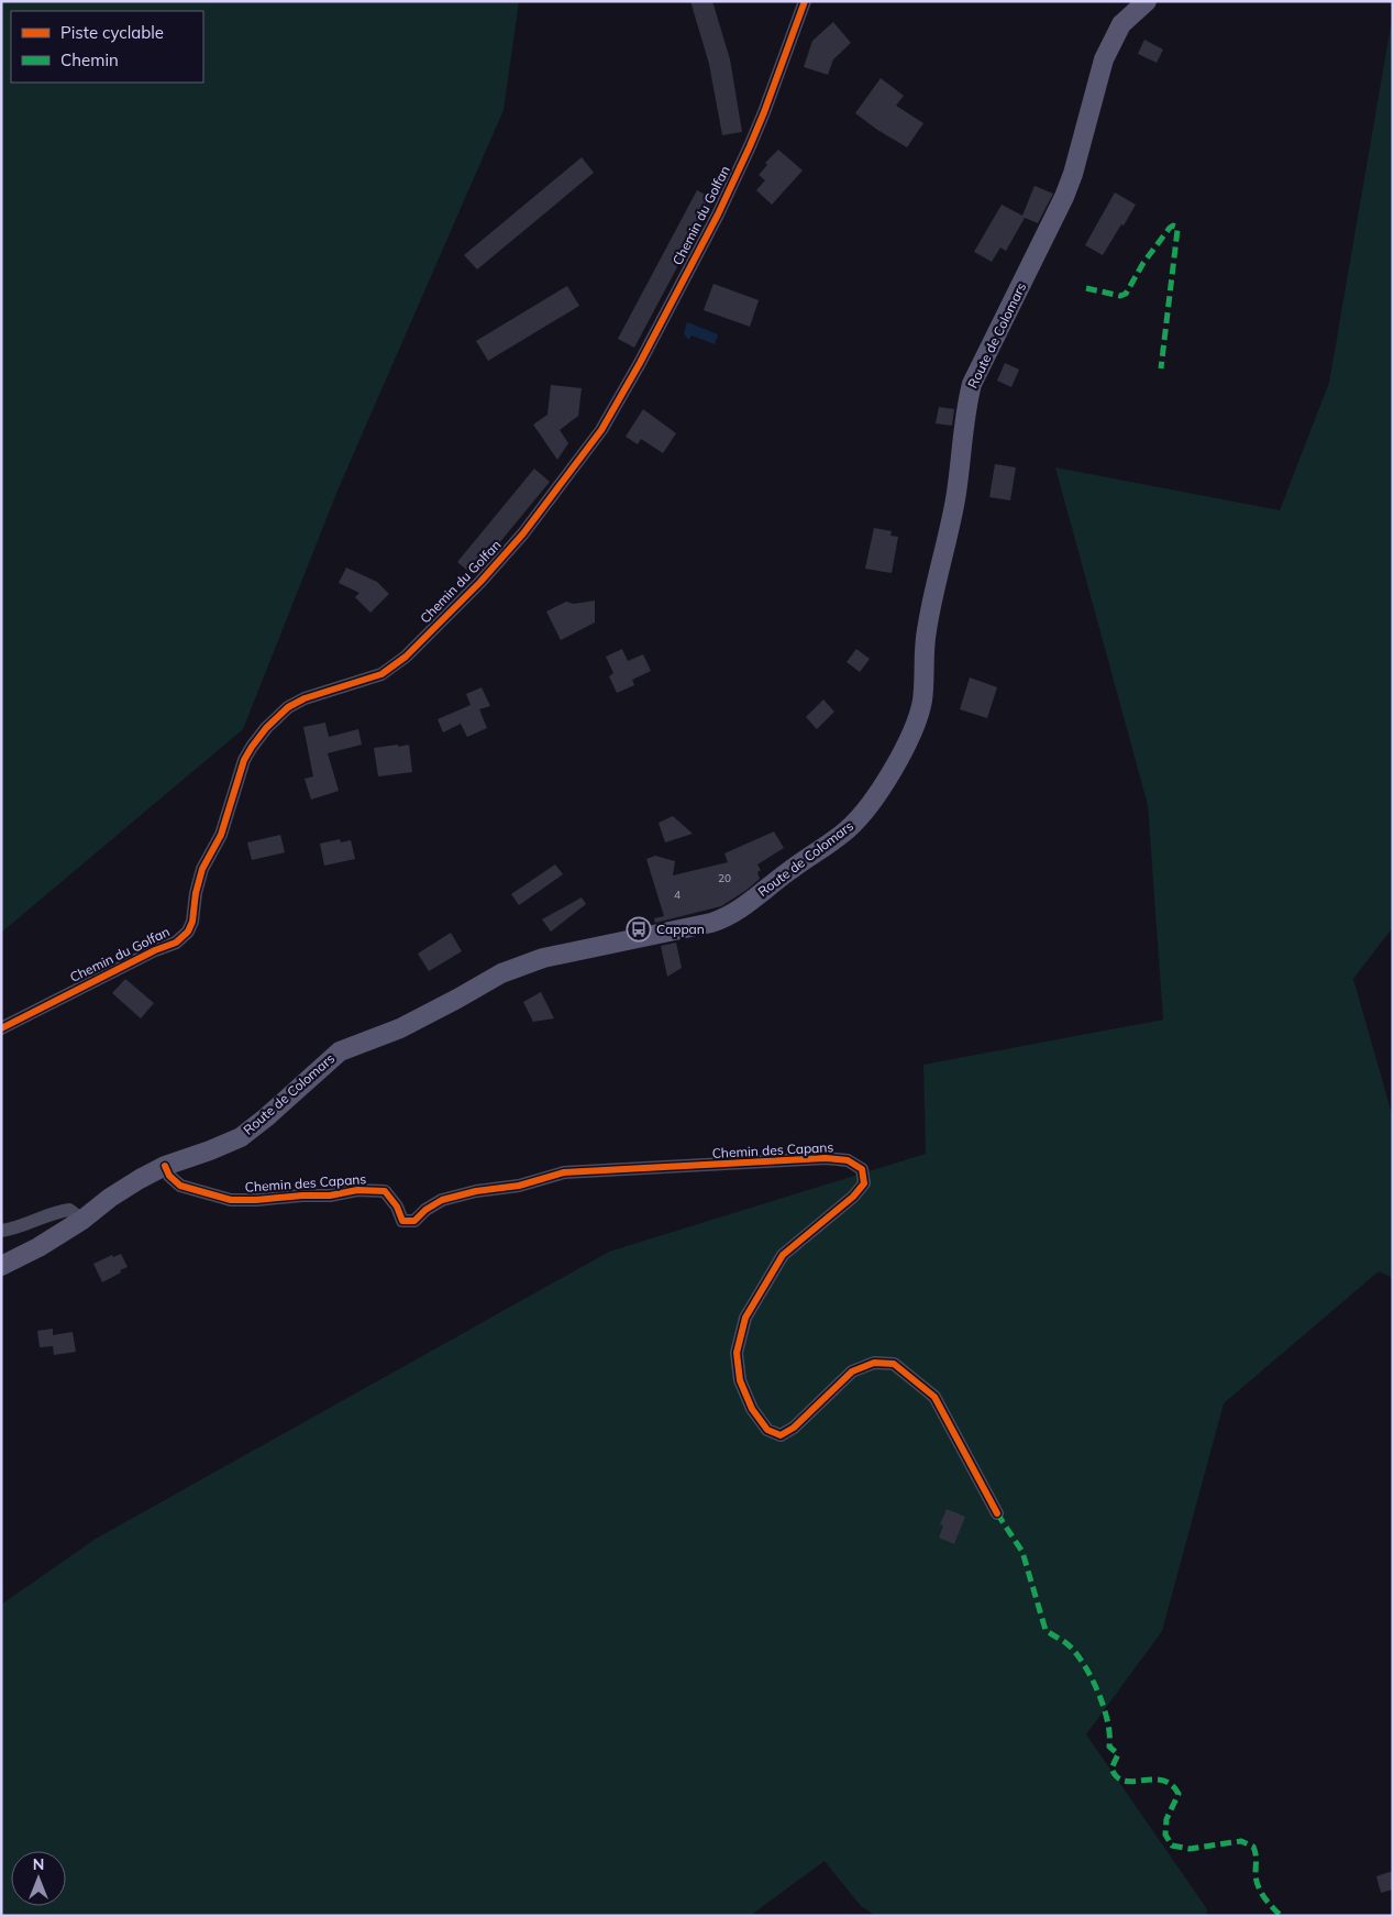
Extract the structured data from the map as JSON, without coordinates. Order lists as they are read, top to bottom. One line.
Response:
{"streets":{"main road":["Route de Colomars"],"street":["Chemin du Golfan","Chemin des Capans"]},"crossings":[["Route de Colomars","Chemin des Capans"]],"places":{"bus stop":["Cappan"]},"house_numbers":["20","4"],"legend":["Piste cyclable","Chemin"],"north":"top"}
